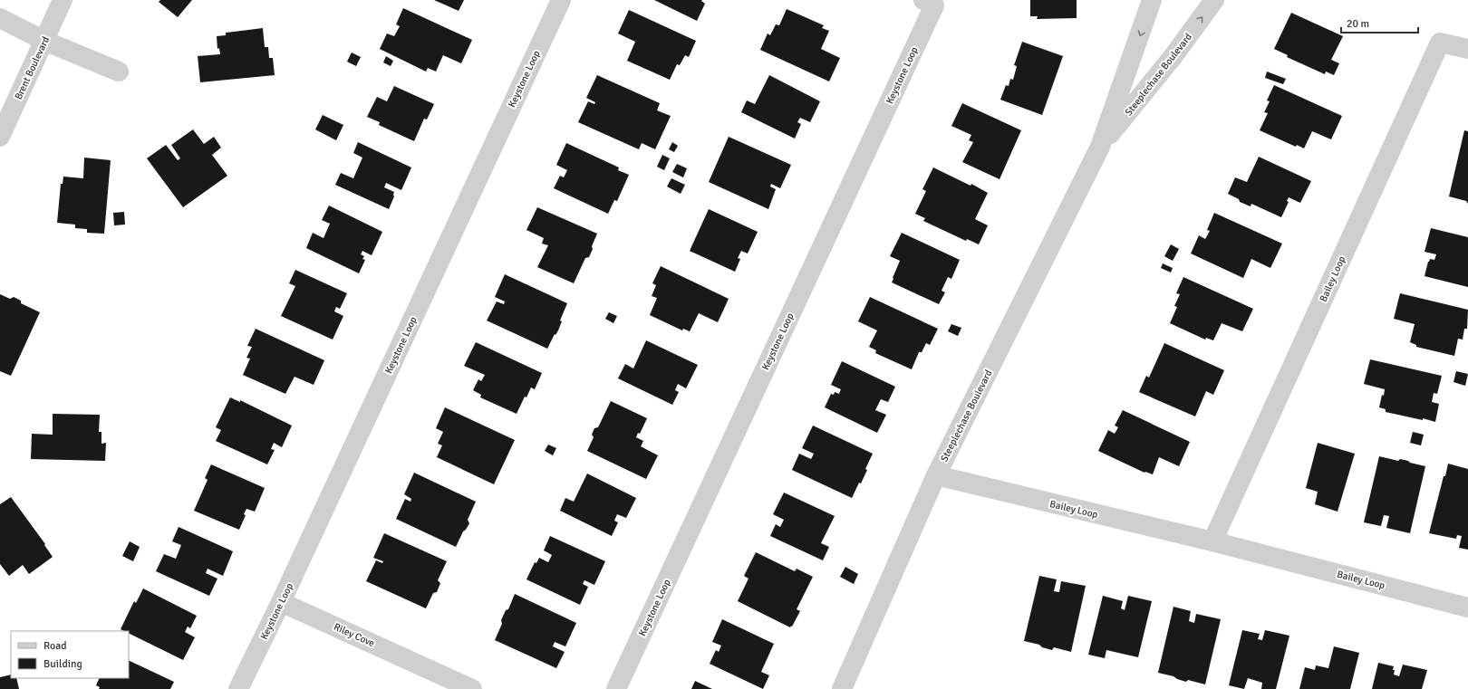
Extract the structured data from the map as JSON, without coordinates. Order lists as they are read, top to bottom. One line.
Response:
{"streets":{"street":["Brent Boulevard","Steeplechase Boulevard","Keystone Loop","Bailey Loop","Riley Cove"]},"crossings":[["Steeplechase Boulevard","Bailey Loop"],["Keystone Loop","Riley Cove"]],"legend":["Road","Building"],"scale_bar":"20 m"}
